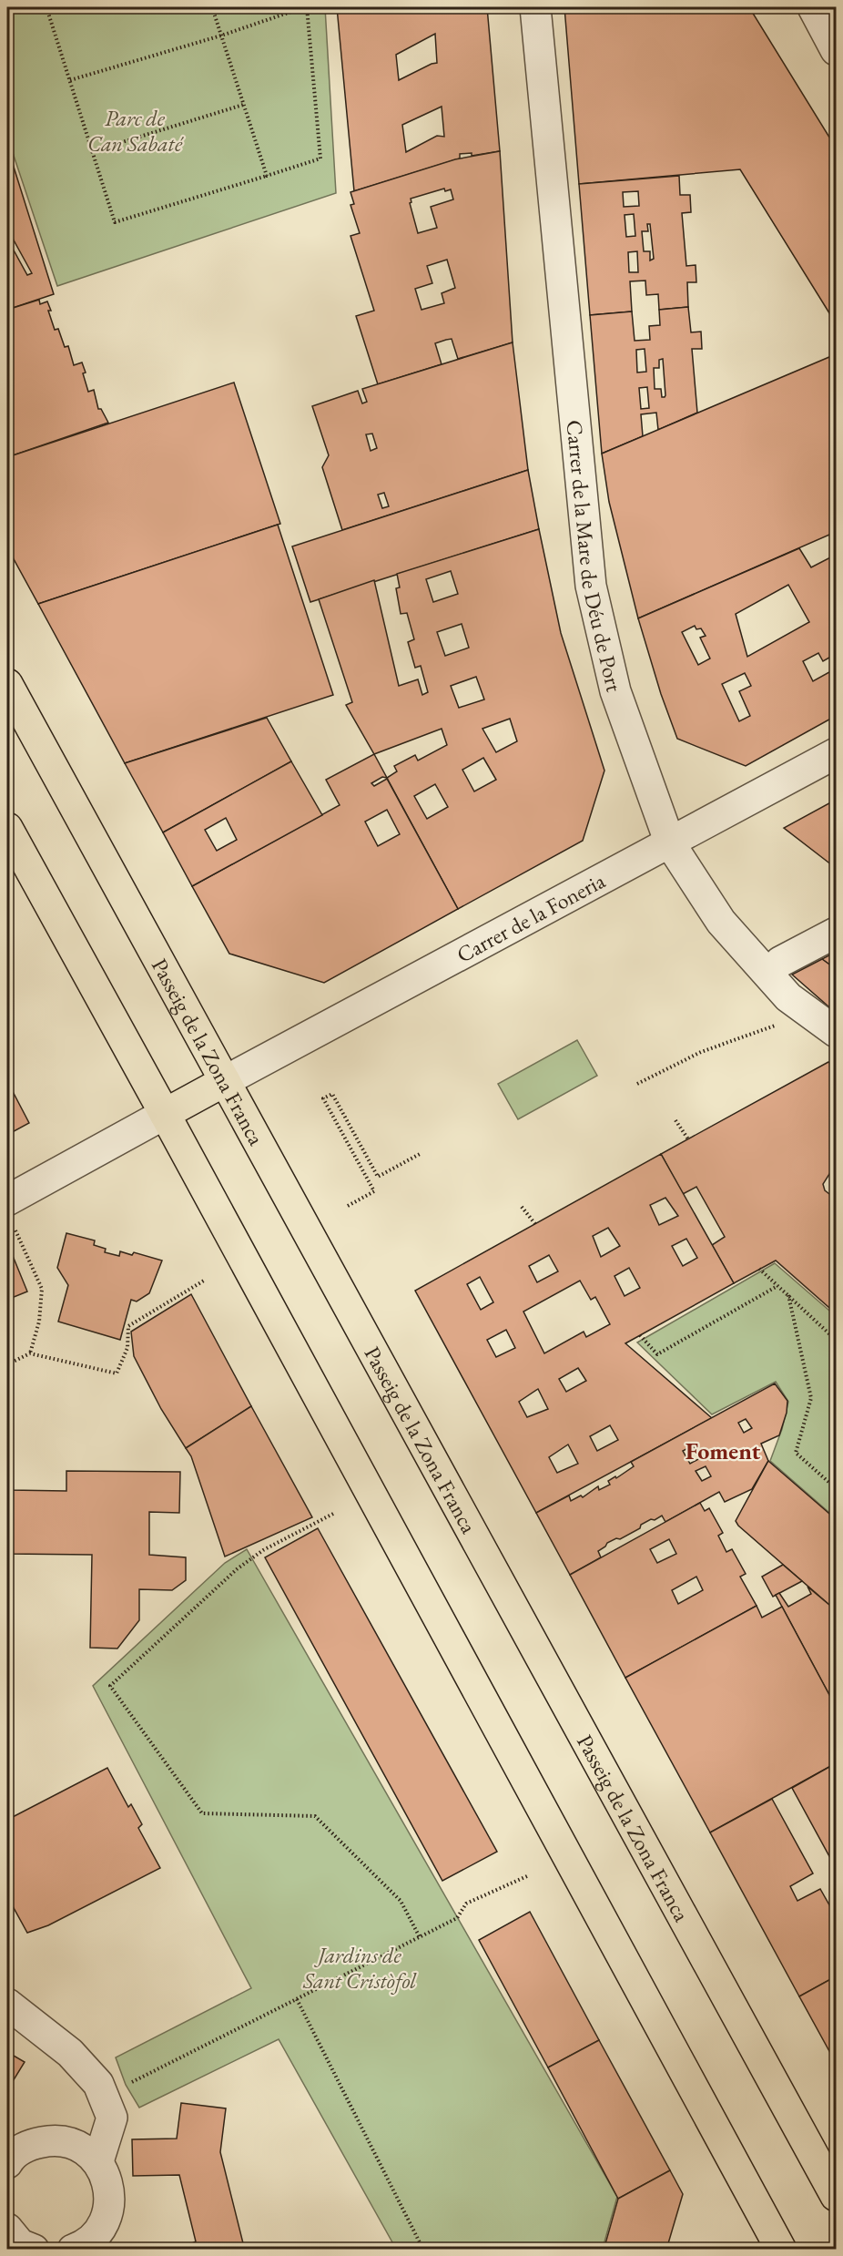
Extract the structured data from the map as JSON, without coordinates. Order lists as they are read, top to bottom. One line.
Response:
{"streets":{"main road":["Passeig de la Zona Franca"],"street":["Carrer de la Mare de Déu de Port","Carrer de la Foneria"]},"crossings":[["Carrer de la Mare de Déu de Port","Carrer de la Foneria"],["Carrer de la Foneria","Passeig de la Zona Franca"]],"districts":["Foment"],"parks":["Parc de Can Sabaté","Jardins de Sant Cristòfol"]}
